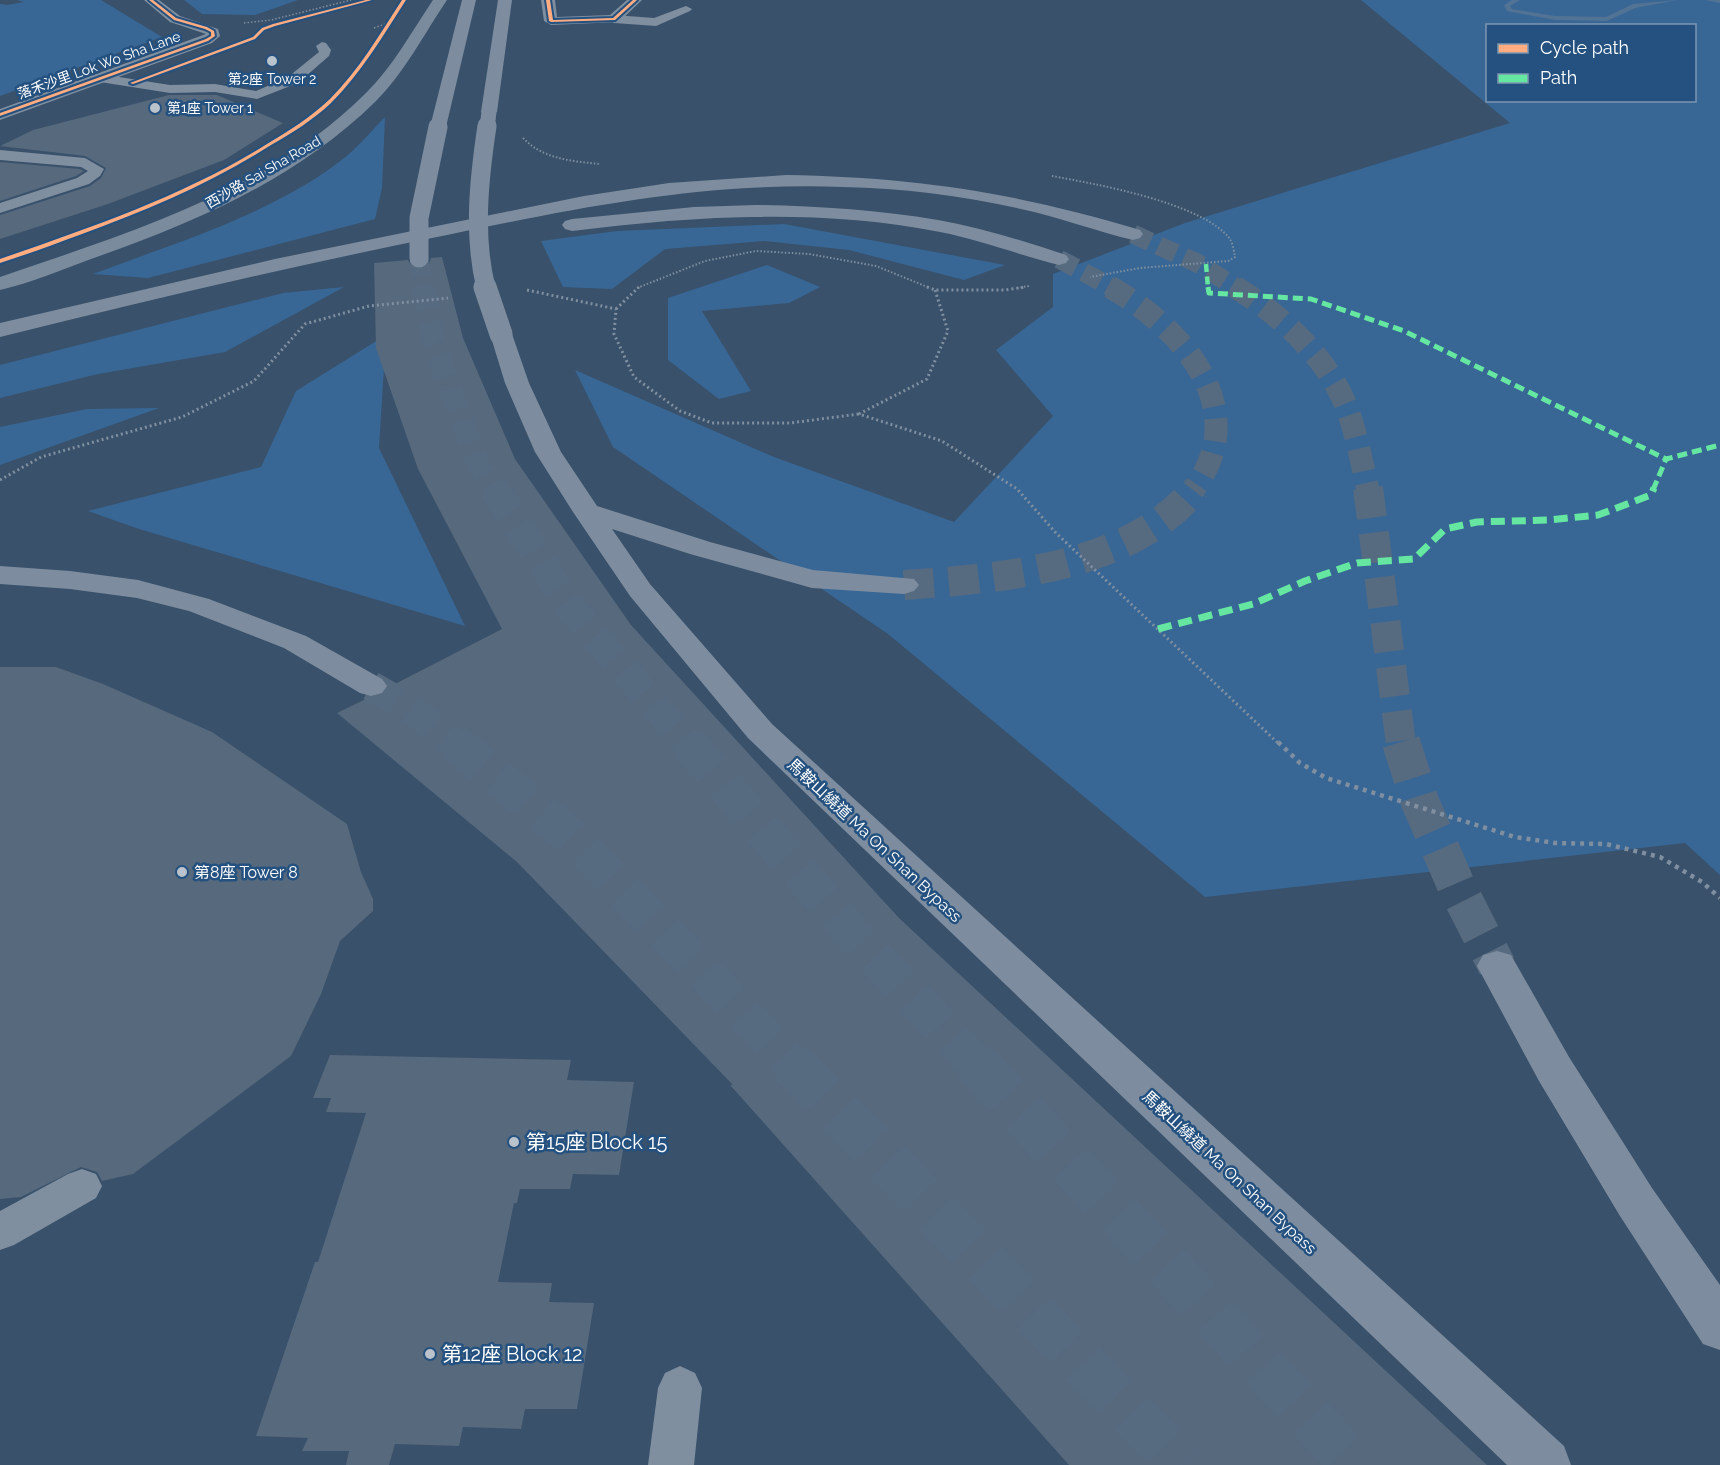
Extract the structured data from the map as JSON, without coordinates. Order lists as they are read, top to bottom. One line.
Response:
{"streets":{"main road":["西沙路 Sai Sha Road","馬鞍山繞道 Ma On Shan Bypass"],"street":["落禾沙里 Lok Wo Sha Lane"]},"places":["第2座 Tower 2","第1座 Tower 1","第8座 Tower 8","第15座 Block 15","第12座 Block 12"],"legend":["Cycle path","Path"]}
